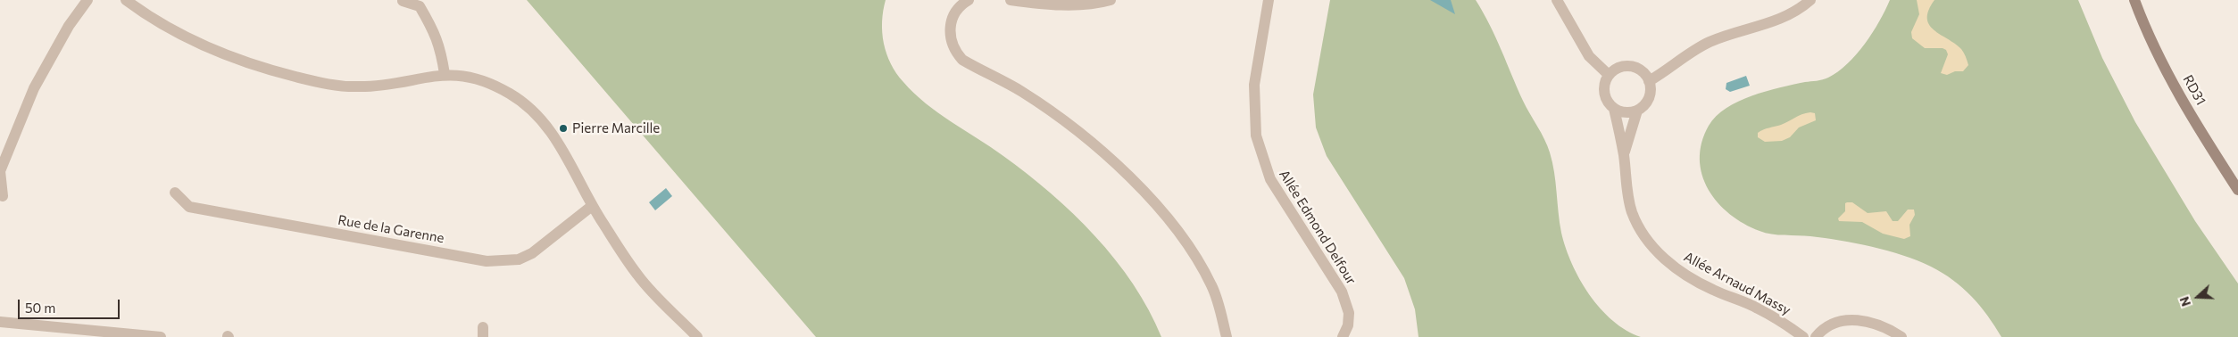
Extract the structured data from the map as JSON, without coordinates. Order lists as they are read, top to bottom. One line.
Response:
{"streets":{"main road":["RD31"],"street":["Allée Edmond Delfour","Rue de la Garenne","Allée Arnaud Massy"]},"places":["Pierre Marcille"],"scale_bar":"50 m","north":"left"}
